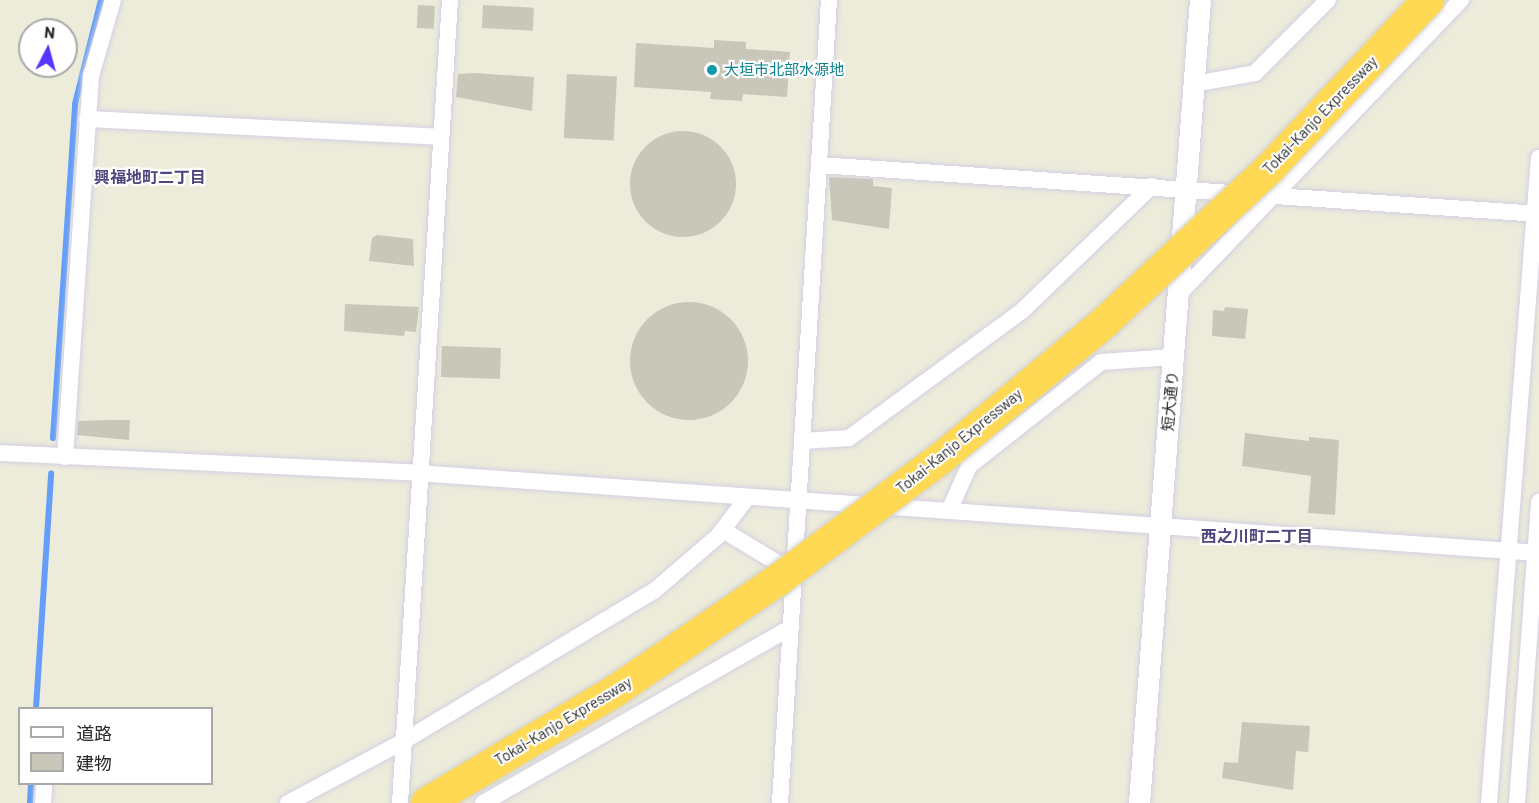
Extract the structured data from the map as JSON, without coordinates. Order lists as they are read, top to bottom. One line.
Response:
{"streets":{"highway":["Tokai-Kanjo Expressway"],"street":["短大通り"]},"districts":["興福地町二丁目","西之川町二丁目"],"places":["大垣市北部水源地"],"legend":["道路","建物"],"north":"top"}
